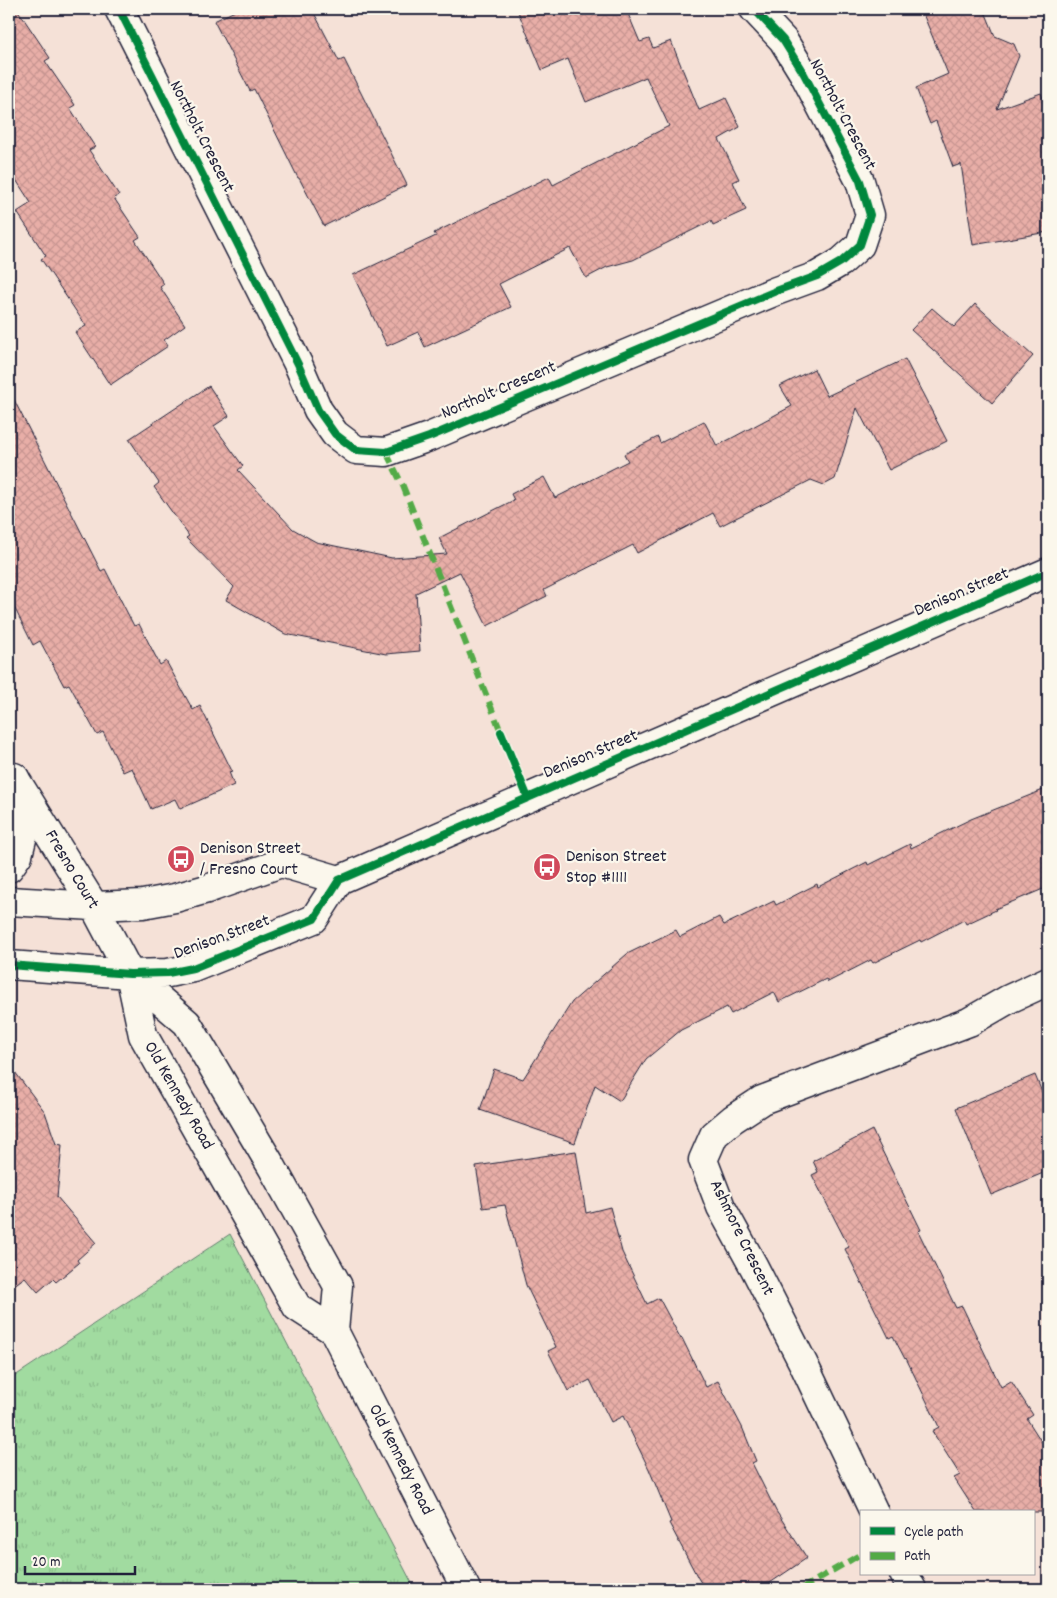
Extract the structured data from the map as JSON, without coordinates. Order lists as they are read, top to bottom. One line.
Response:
{"streets":{"street":["Northolt Crescent","Denison Street","Fresno Court","Old Kennedy Road","Ashmore Crescent"]},"crossings":[["Denison Street","Fresno Court"],["Denison Street","Old Kennedy Road"],["Fresno Court","Old Kennedy Road"]],"places":{"bus stop":["Denison Street / Fresno Court","Denison Street Stop #1111"]},"legend":["Cycle path","Path"],"scale_bar":"20 m"}
